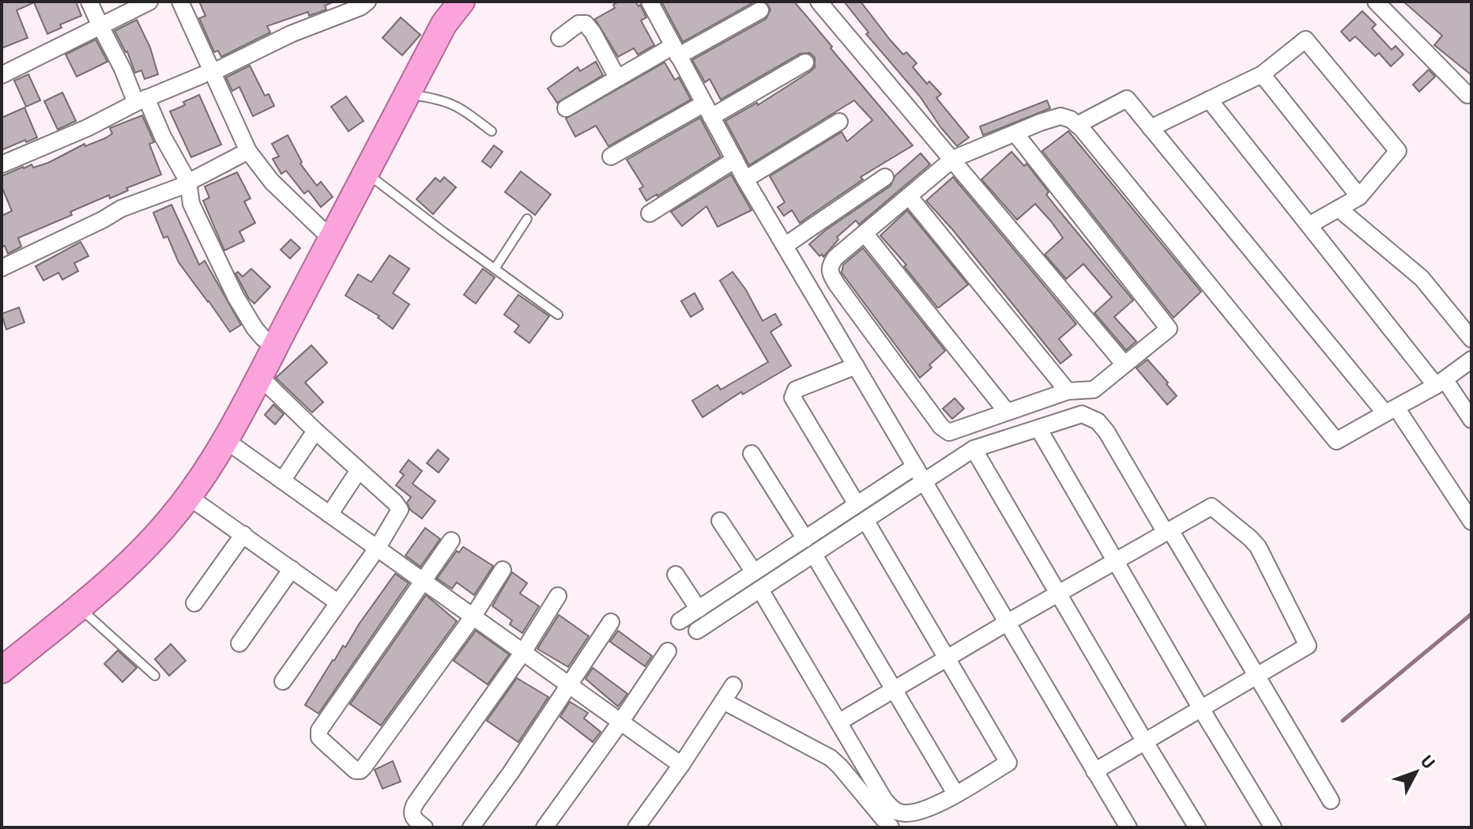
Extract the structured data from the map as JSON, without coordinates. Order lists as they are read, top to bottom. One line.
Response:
{"north":"top right"}
